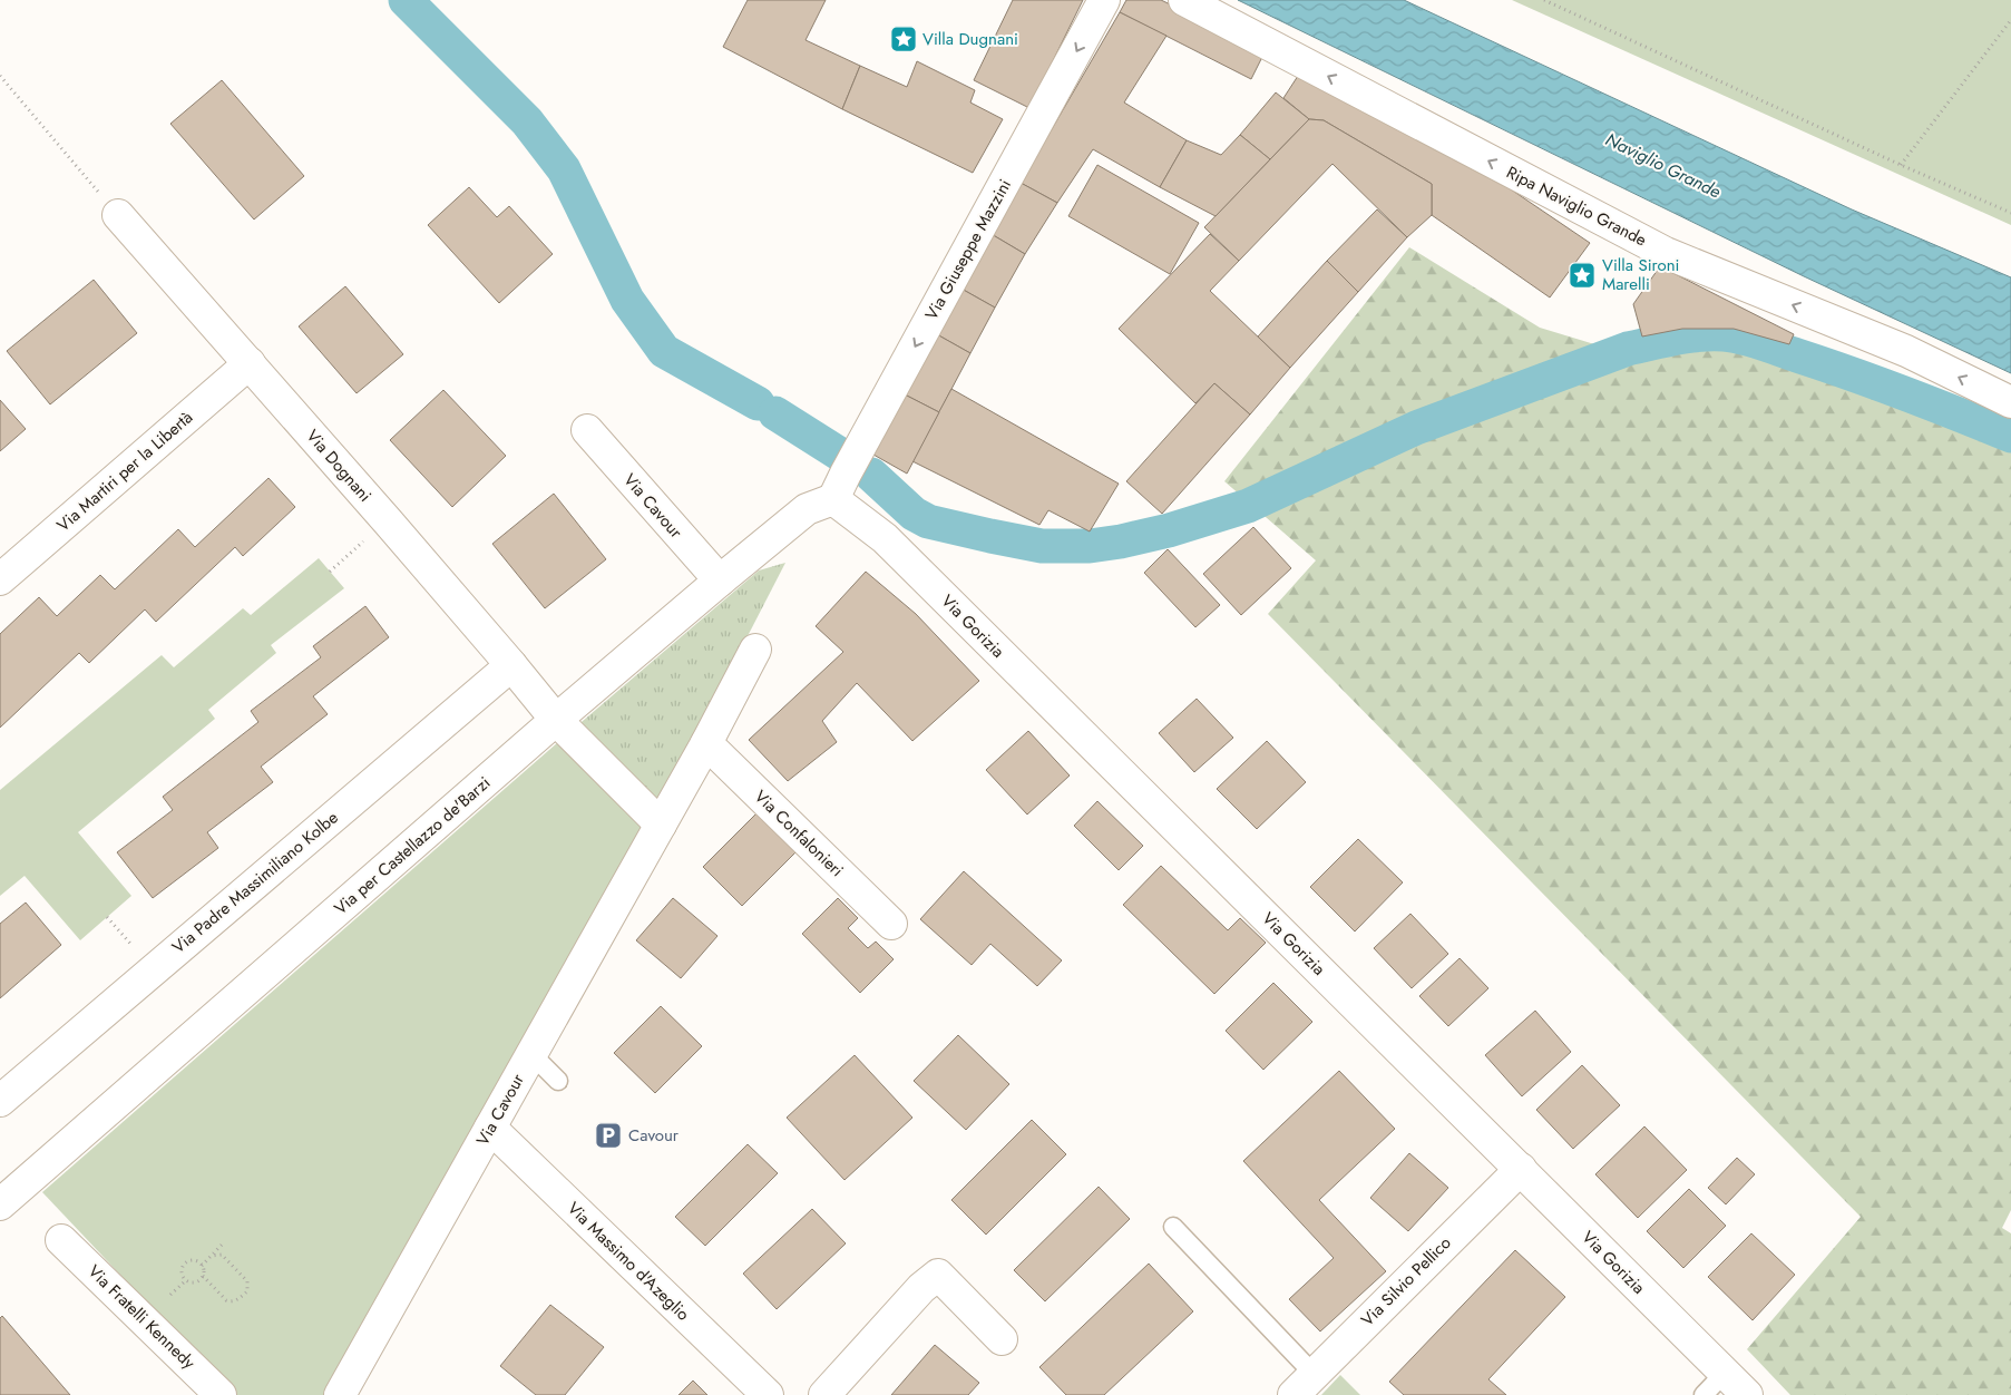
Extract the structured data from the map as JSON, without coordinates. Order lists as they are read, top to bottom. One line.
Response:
{"streets":{"street":["Ripa Naviglio Grande","Via Giuseppe Mazzini","Via Dognani","Via Martiri per la Libertà","Via Cavour","Via Gorizia","Via Confalonieri","Via per Castellazzo de'Barzi","Via Padre Massimiliano Kolbe","Via Massimo d'Azeglio","Via Silvio Pellico","Via Fratelli Kennedy"]},"crossings":[["Via Giuseppe Mazzini","Via Gorizia"],["Via Giuseppe Mazzini","Via per Castellazzo de'Barzi"],["Via Dognani","Via Martiri per la Libertà"],["Via Dognani","Via per Castellazzo de'Barzi"],["Via Dognani","Via Padre Massimiliano Kolbe"],["Via Cavour","Via Confalonieri"],["Via Cavour","Via per Castellazzo de'Barzi"],["Via Cavour","Via Massimo d'Azeglio"],["Via Gorizia","Via per Castellazzo de'Barzi"],["Via Gorizia","Via Silvio Pellico"]],"one_way":["Ripa Naviglio Grande","Via Giuseppe Mazzini"],"water":["Naviglio Grande"],"places":{"place":["Villa Dugnani","Villa Sironi Marelli"],"parking":["Cavour"]}}
